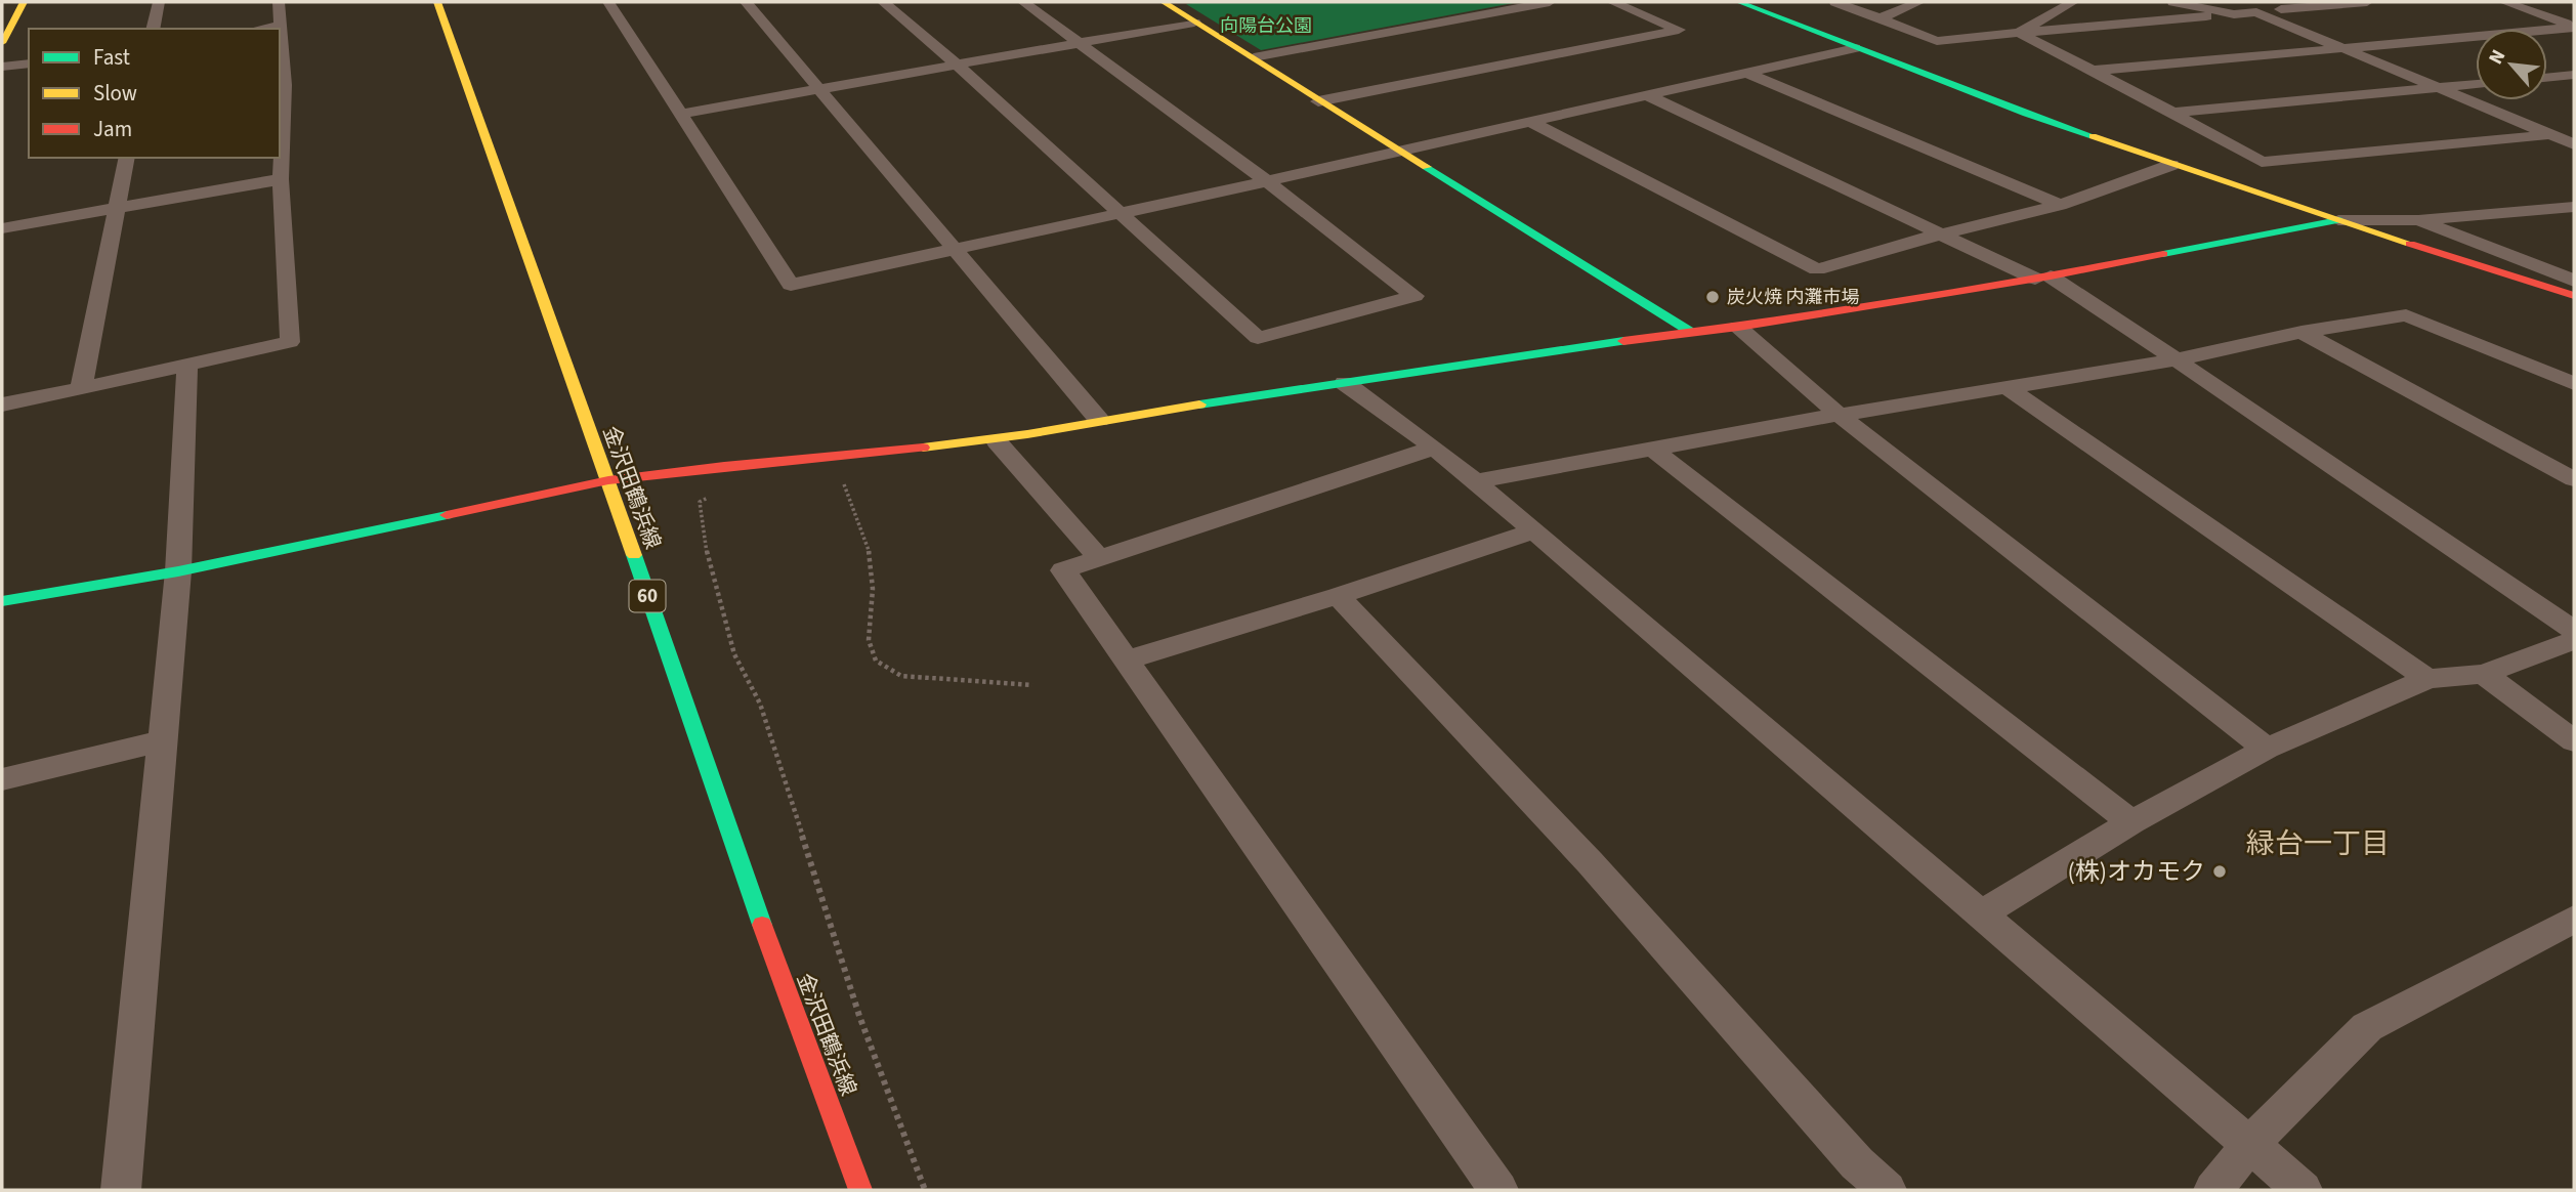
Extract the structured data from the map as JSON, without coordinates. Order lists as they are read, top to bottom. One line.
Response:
{"streets":{"street":["金沢田鶴浜線","60"]},"districts":["緑台一丁目"],"parks":["向陽台公園"],"places":["炭火焼 内灘市場","(株)オカモク"],"legend":["Fast","Slow","Jam"],"north":"top left"}
